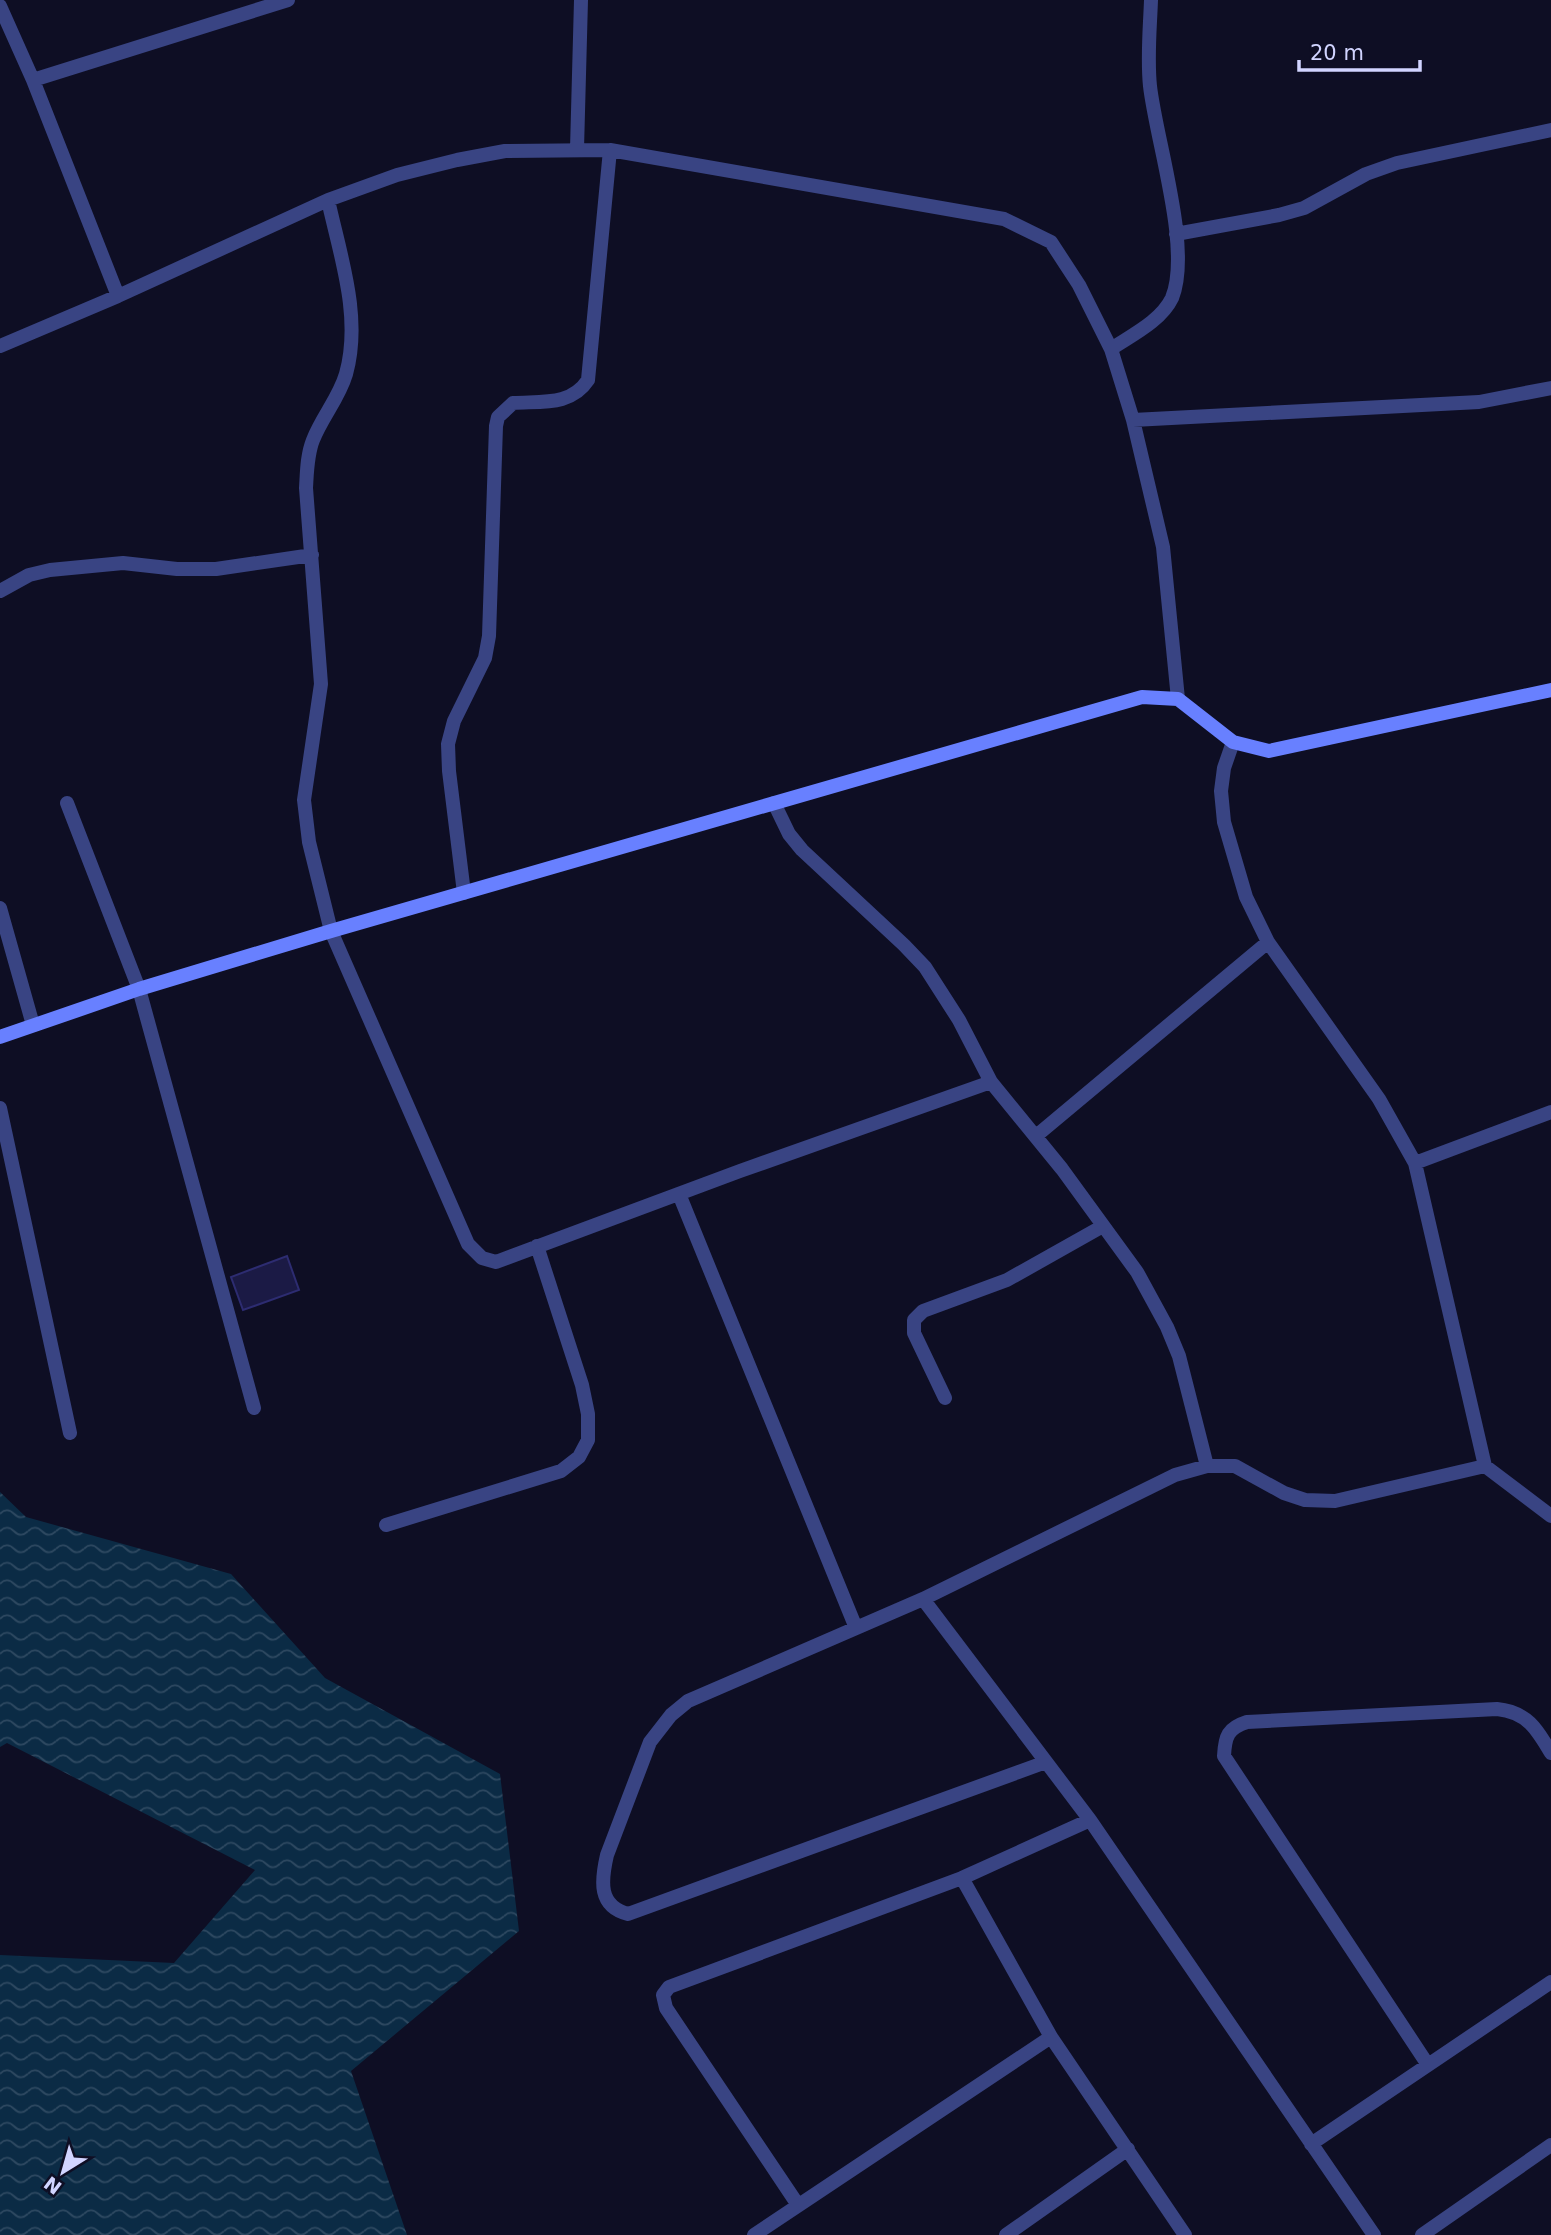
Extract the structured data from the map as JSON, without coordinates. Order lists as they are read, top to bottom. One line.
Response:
{"scale_bar":"20 m","north":"bottom left"}
